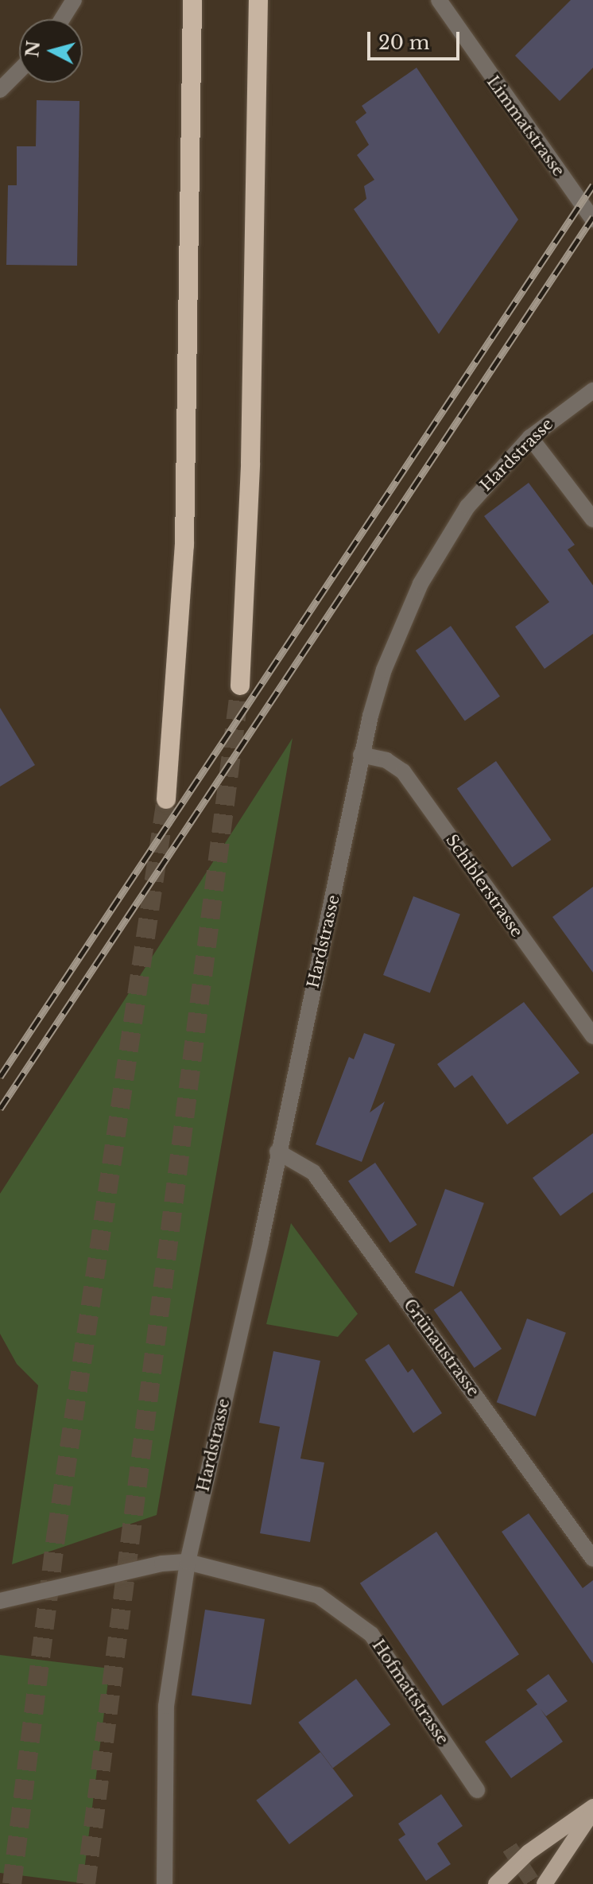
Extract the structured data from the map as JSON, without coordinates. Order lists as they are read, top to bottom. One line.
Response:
{"streets":{"street":["Limmatstrasse","Hardstrasse","Schiblerstrasse","Grünaustrasse","Hofmattstrasse"]},"crossings":[["Hardstrasse","Schiblerstrasse"],["Hardstrasse","Grünaustrasse"],["Hardstrasse","Hofmattstrasse"]],"scale_bar":"20 m","north":"left"}
